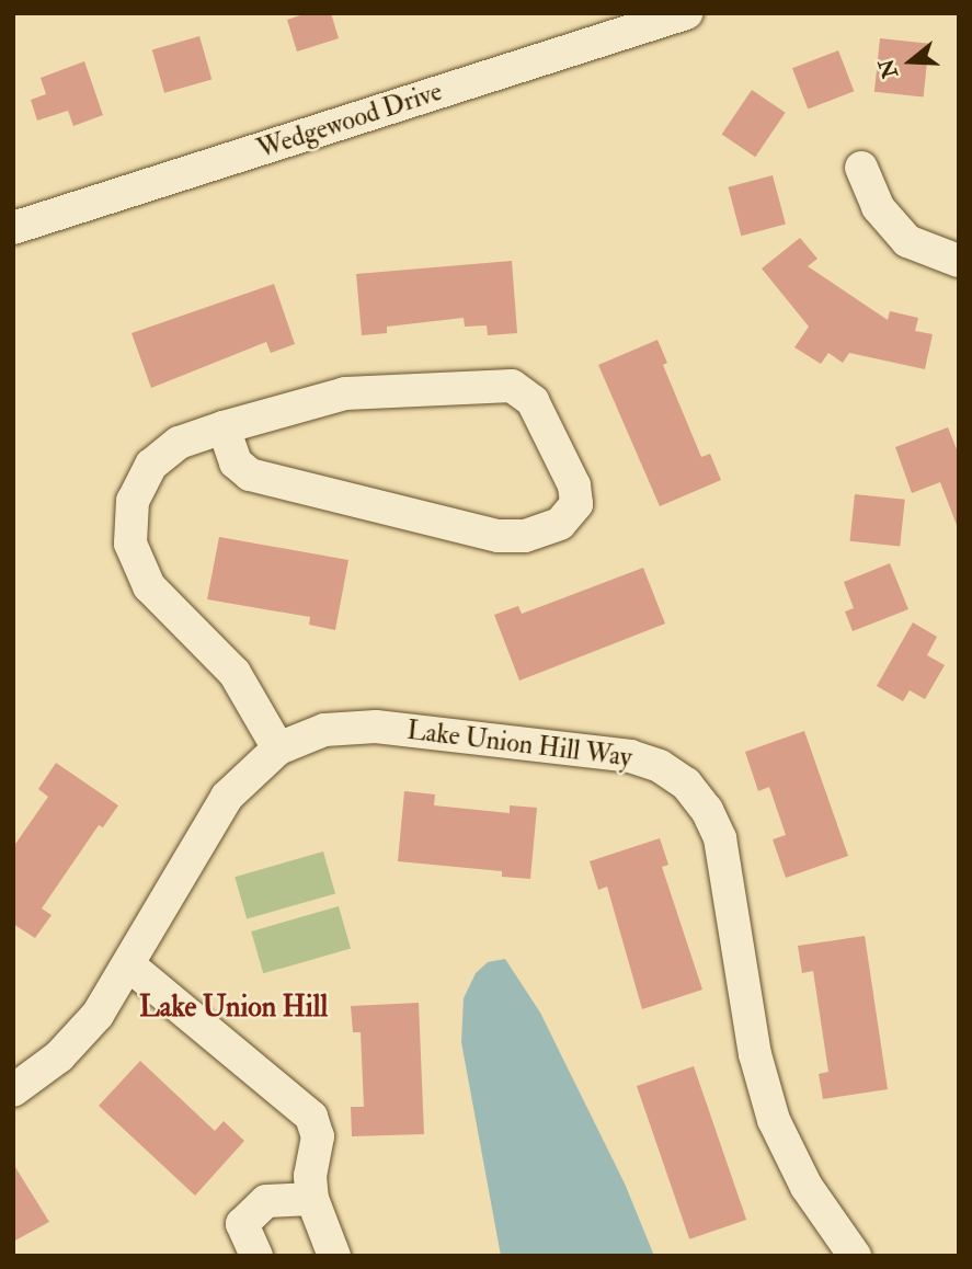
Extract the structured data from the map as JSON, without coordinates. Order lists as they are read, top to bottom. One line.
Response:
{"streets":{"street":["Wedgewood Drive","Lake Union Hill Way"]},"districts":["Lake Union Hill"],"north":"left"}
